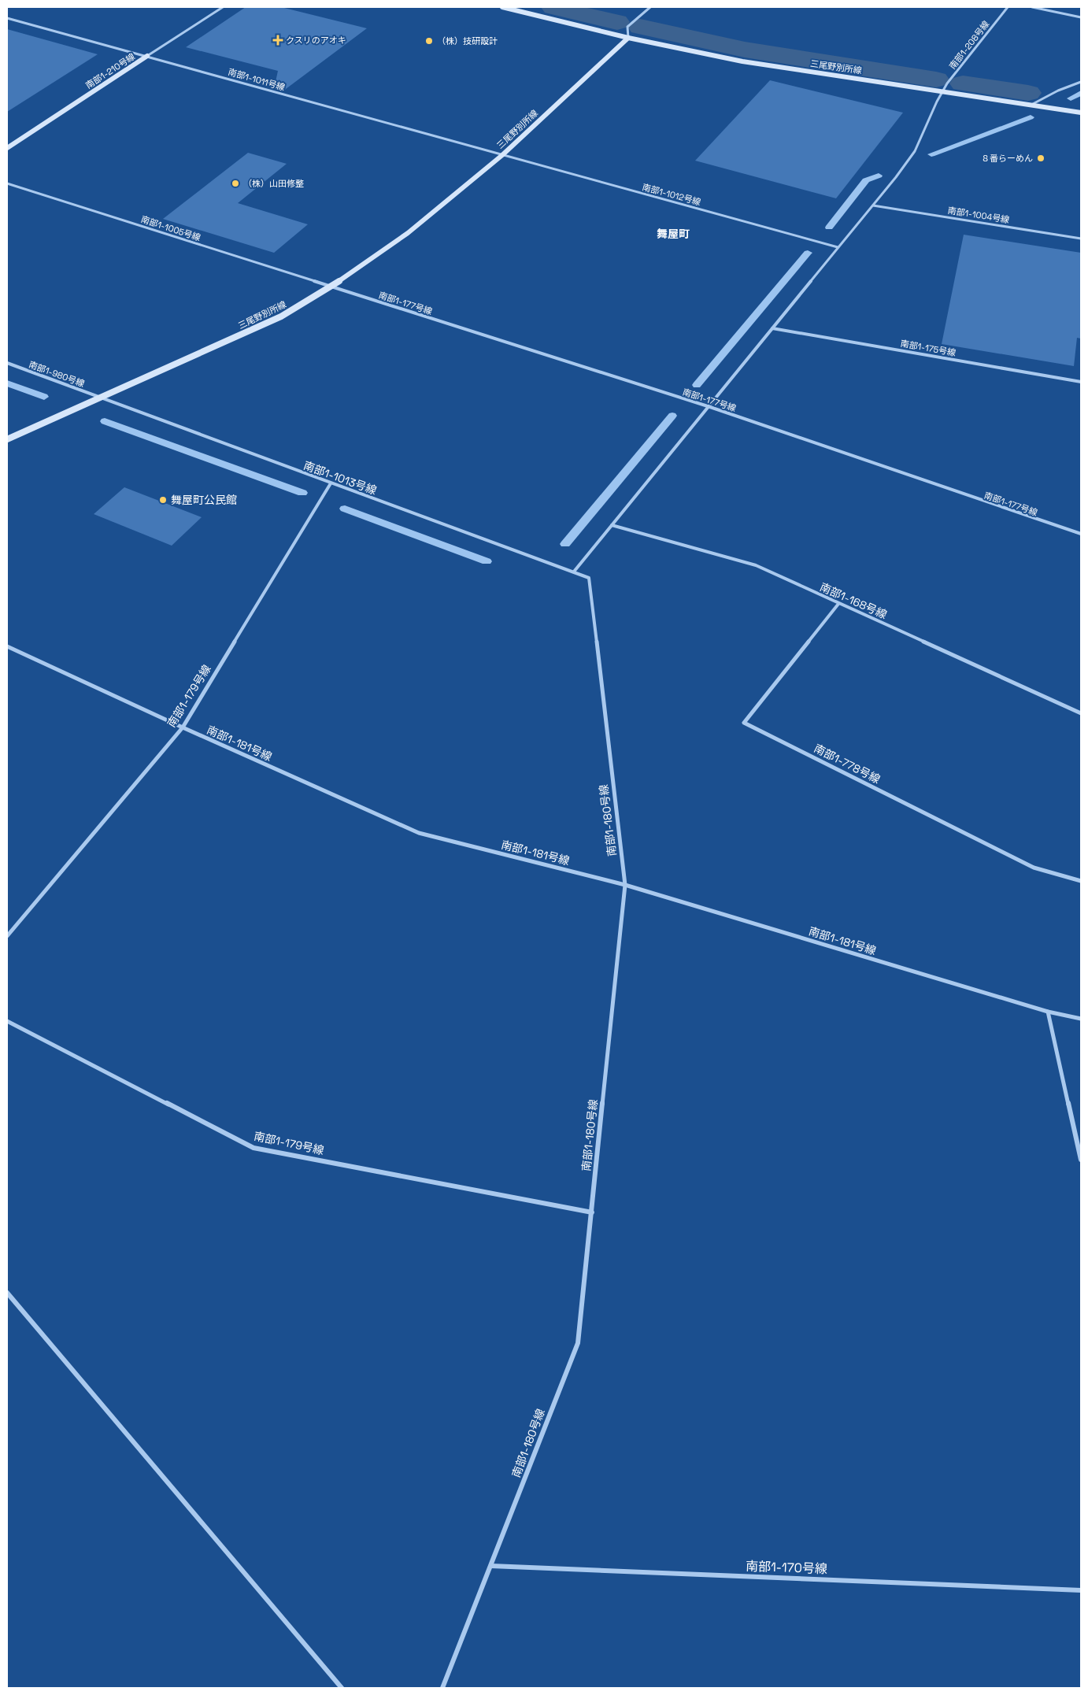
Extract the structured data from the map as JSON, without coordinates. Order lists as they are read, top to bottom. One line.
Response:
{"streets":{"main road":["三尾野別所線","南部1-210号線"],"street":["南部1-208号線","南部1-1011号線","南部1-1012号線","南部1-1004号線","南部1-1005号線","南部1-177号線","南部1-175号線","南部1-980号線","南部1-1013号線","南部1-168号線","南部1-179号線","南部1-181号線","南部1-778号線","南部1-180号線","南部1-170号線"]},"crossings":[["南部1-208号線","三尾野別所線"],["南部1-208号線","南部1-1012号線"],["南部1-208号線","南部1-1004号線"],["南部1-208号線","南部1-177号線"],["南部1-208号線","南部1-175号線"],["南部1-208号線","南部1-1013号線"],["南部1-208号線","南部1-168号線"],["南部1-208号線","南部1-180号線"],["三尾野別所線","南部1-1011号線"],["三尾野別所線","南部1-1012号線"],["三尾野別所線","南部1-1005号線"],["三尾野別所線","南部1-177号線"],["三尾野別所線","南部1-980号線"],["三尾野別所線","南部1-1013号線"],["南部1-210号線","南部1-1011号線"],["南部1-1011号線","南部1-1012号線"],["南部1-1005号線","南部1-177号線"],["南部1-980号線","南部1-1013号線"],["南部1-1013号線","南部1-179号線"],["南部1-1013号線","南部1-180号線"],["南部1-168号線","南部1-778号線"],["南部1-179号線","南部1-181号線"],["南部1-179号線","南部1-180号線"],["南部1-181号線","南部1-180号線"],["南部1-180号線","南部1-170号線"]],"districts":["舞屋町"],"places":{"health":["クスリのアオキ"],"other":["（株）技研設計","８番らーめん","（株）山田修整","舞屋町公民館"]}}
